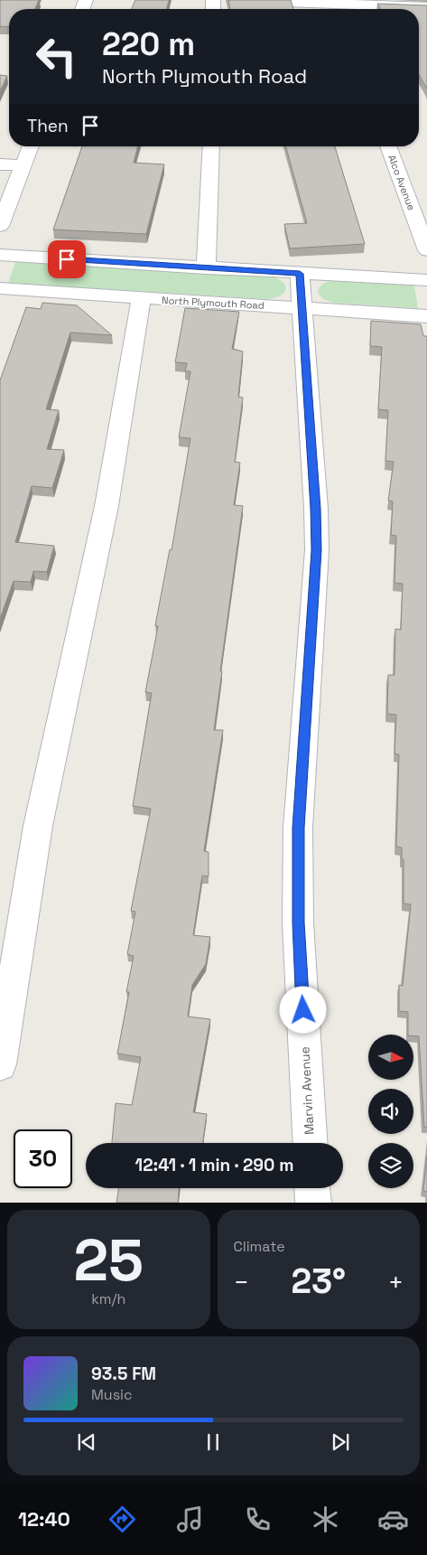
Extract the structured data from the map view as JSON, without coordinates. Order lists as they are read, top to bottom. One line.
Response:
{"streets":{"street":["Alco Avenue","North Plymouth Road","Marvin Avenue"]},"crossings":[["North Plymouth Road","Marvin Avenue"]],"north":"right","page":{"turn":["220 m","North Plymouth Road"],"then":"Then","limit":"30","trip":"12:41 · 1 min · 290 m","tile":[["25","km/h"],"Climate"],"heat":["−","23°","+"],"song":["93.5 FM","Music"],"tabs":"12:40"}}
